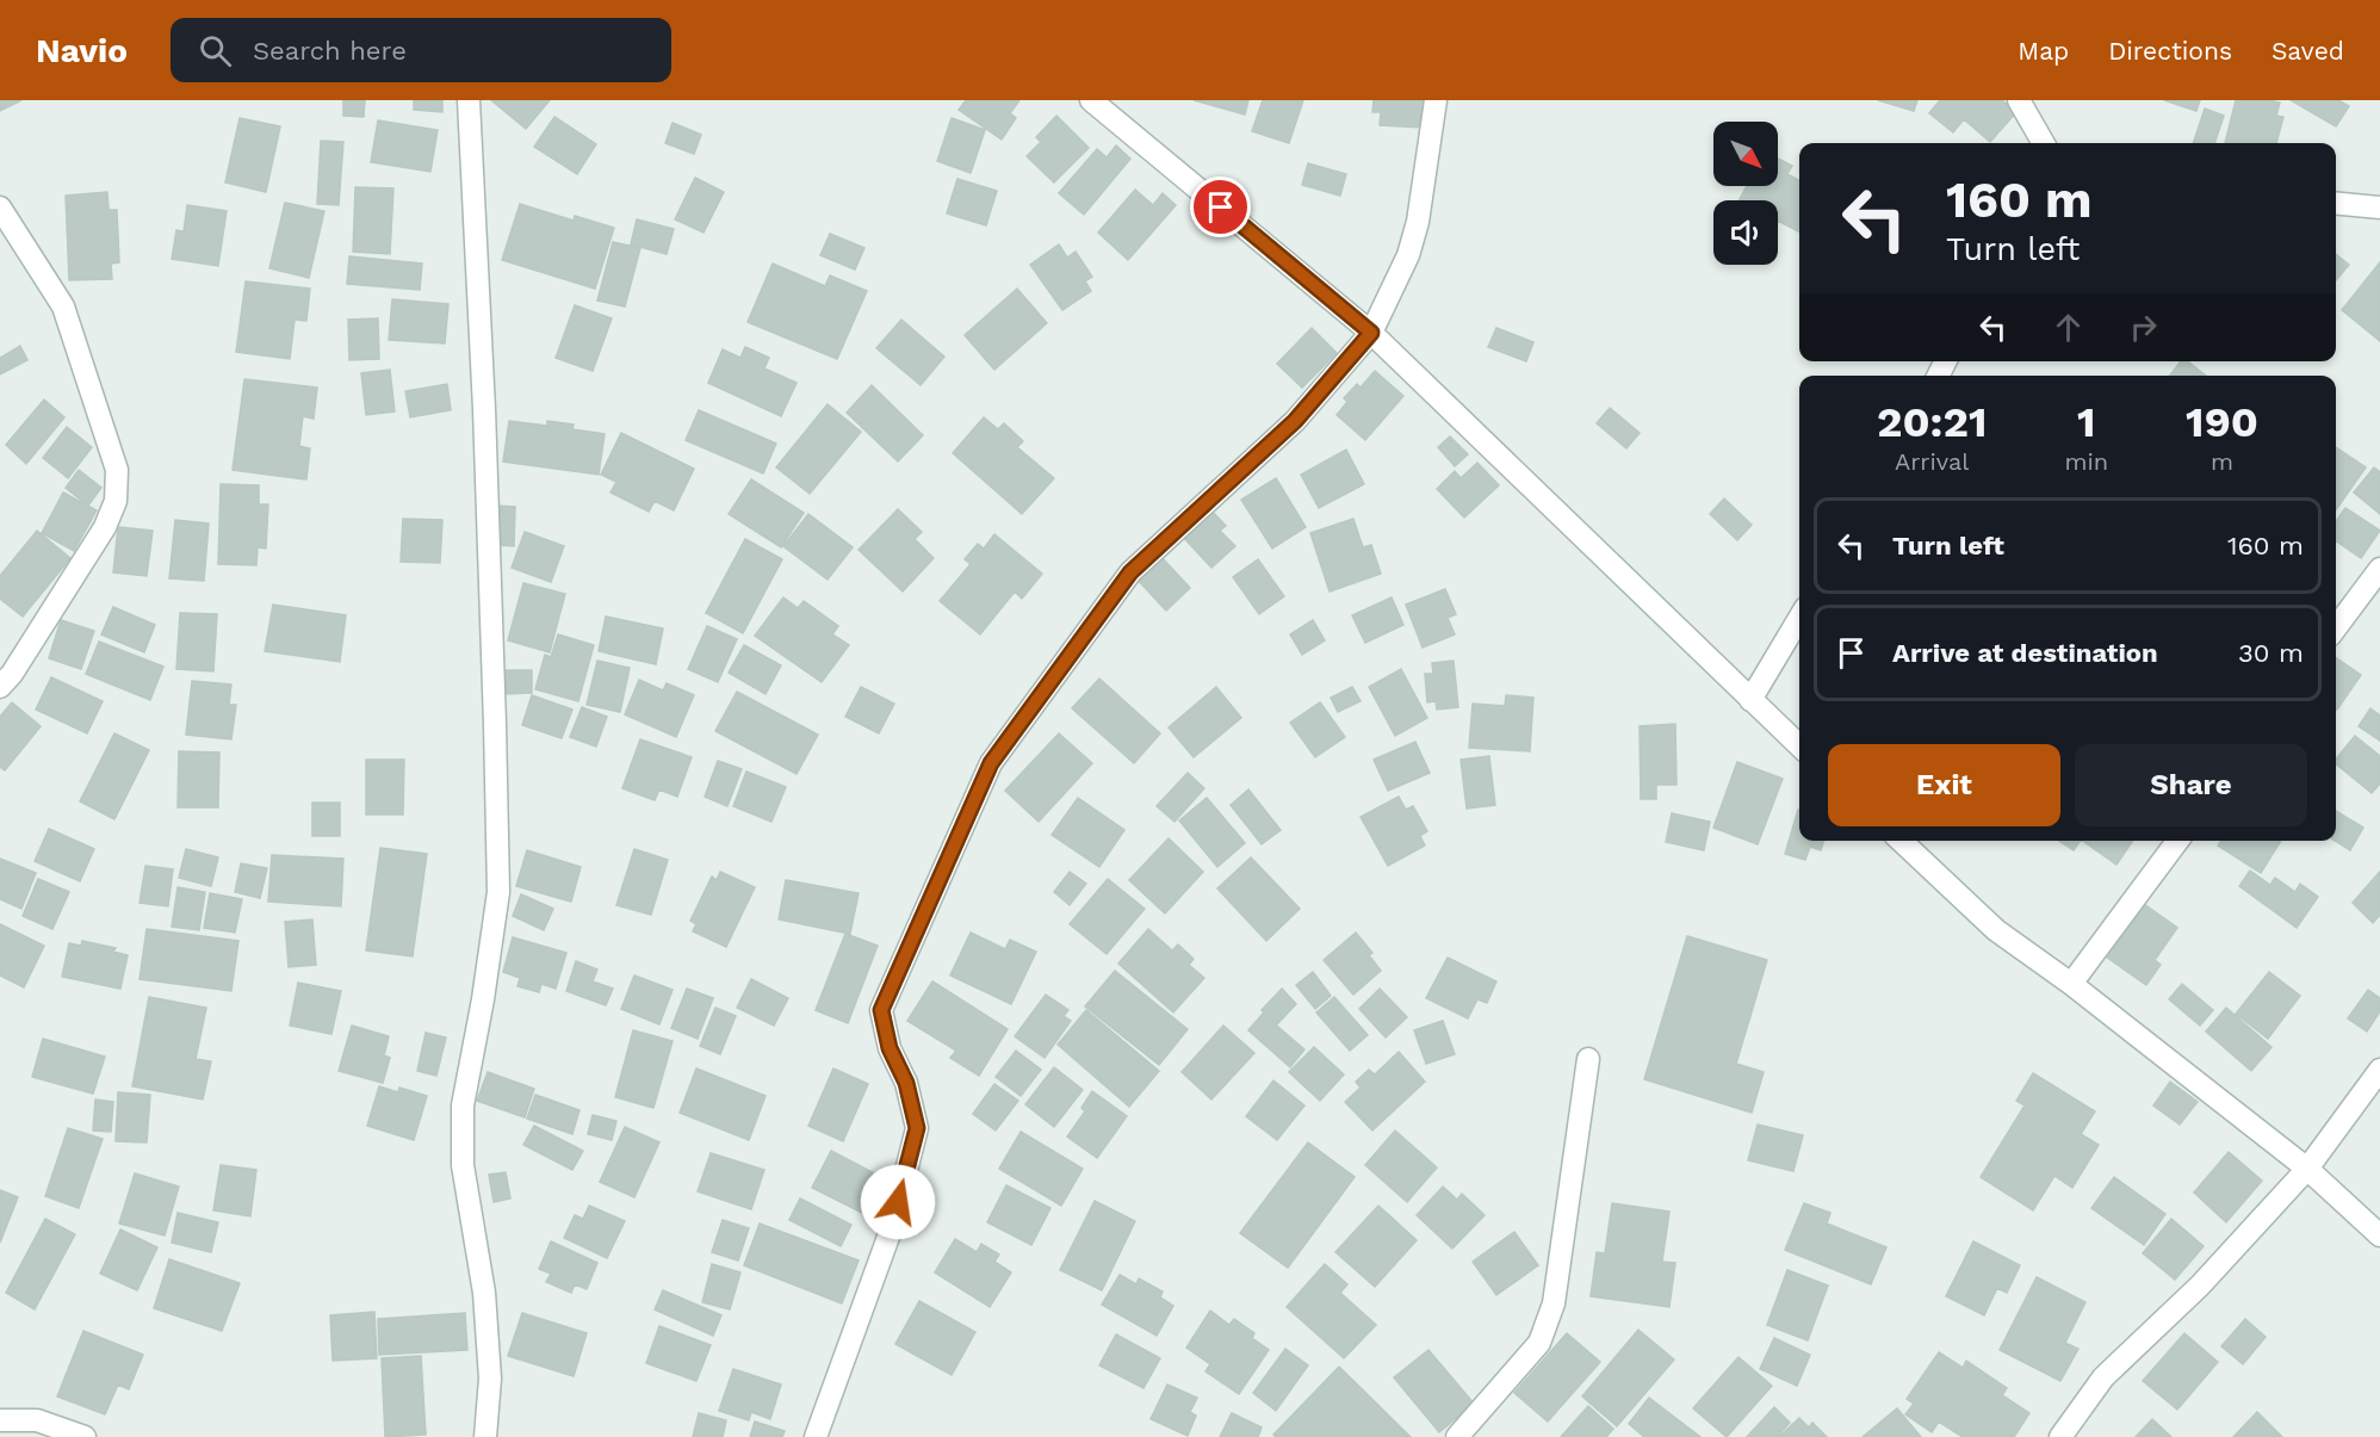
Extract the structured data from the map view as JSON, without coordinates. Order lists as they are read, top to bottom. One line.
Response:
{"north":"bottom right","page":{"header":"Navio","search":"Search here","nav":["Map","Directions","Saved"],"turn":["160 m","Turn left"],"eta":["20:21","Arrival","1","min","190","m"],"list":[{"name":"Turn left","value":"160 m"},{"name":"Arrive at destination","value":"30 m"}],"buttons":["Exit","Share"]}}
